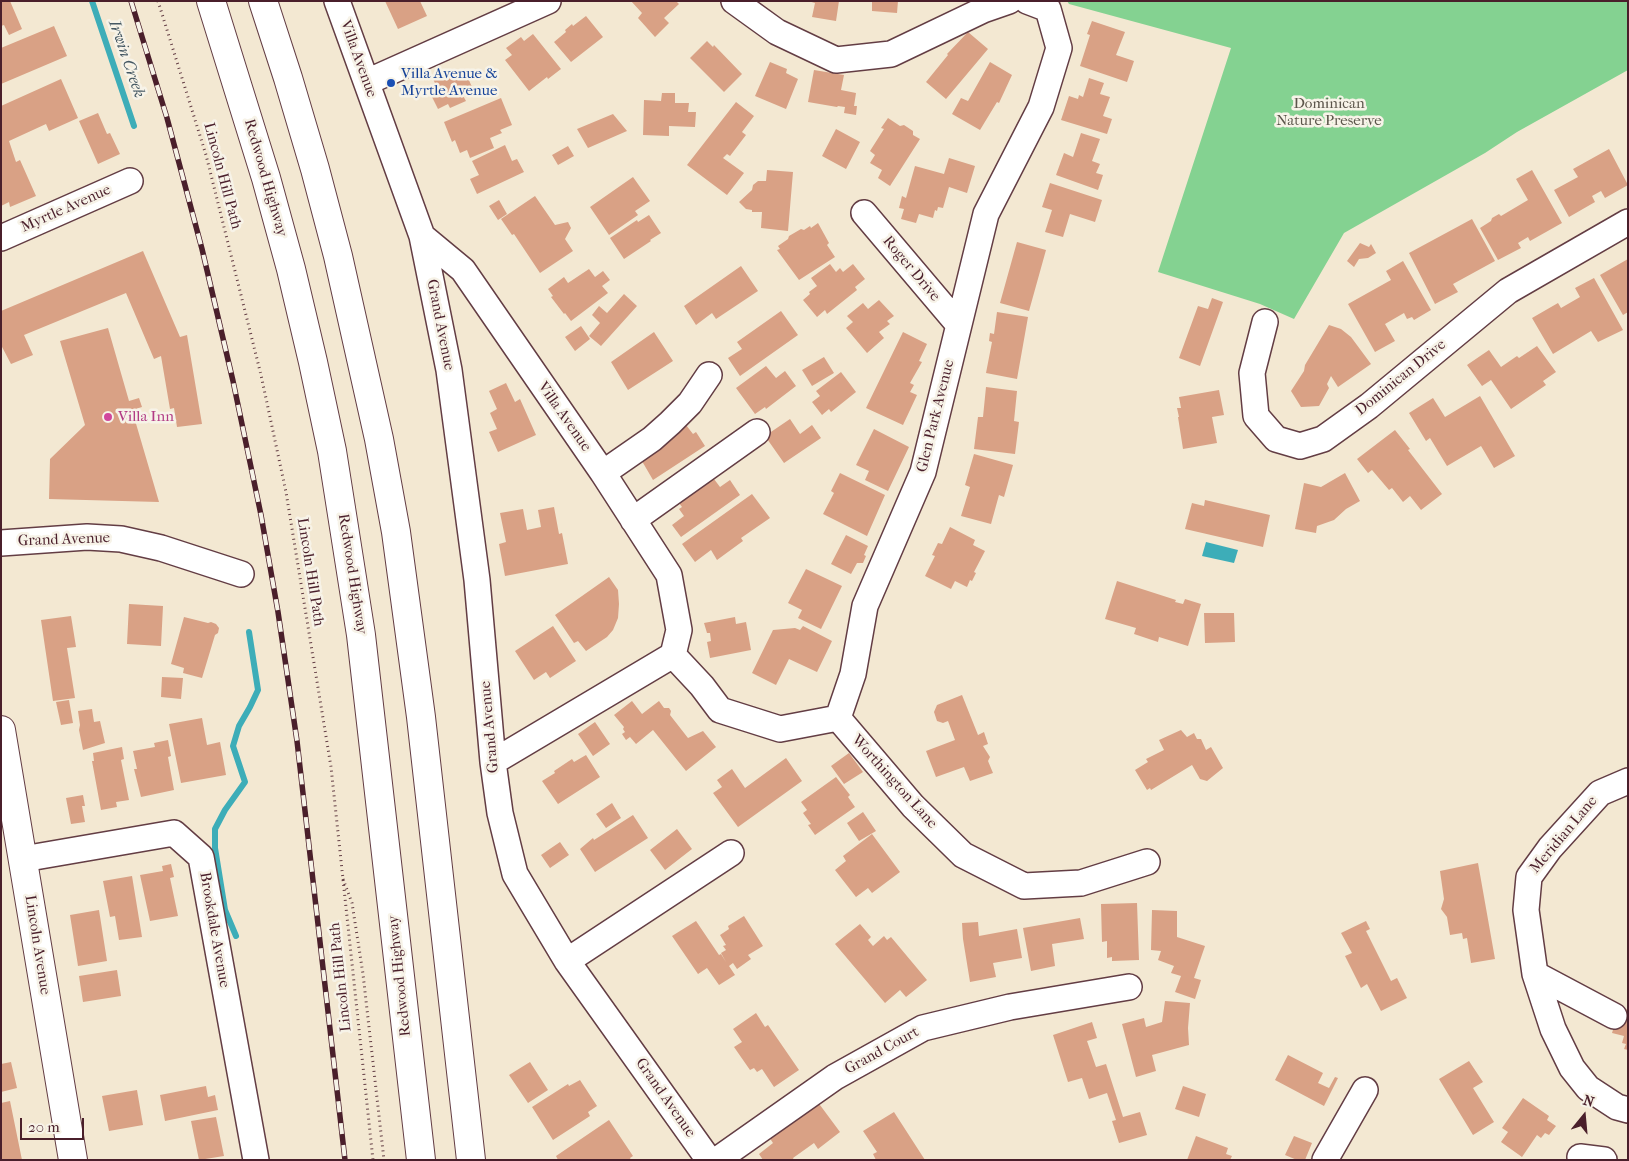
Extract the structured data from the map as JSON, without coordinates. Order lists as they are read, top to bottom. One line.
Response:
{"streets":{"main road":["Redwood Highway","Lincoln Avenue"],"street":["Villa Avenue","Myrtle Avenue","Roger Drive","Grand Avenue","Dominican Drive","Glen Park Avenue","Worthington Lane","Meridian Lane","Brookdale Avenue","Grand Court"],"path":["Lincoln Hill Path"]},"crossings":[["Villa Avenue","Grand Avenue"],["Roger Drive","Glen Park Avenue"],["Glen Park Avenue","Worthington Lane"],["Brookdale Avenue","Lincoln Avenue"]],"water":["Irwin Creek"],"parks":["Dominican Nature Preserve"],"places":["Villa Avenue & Myrtle Avenue","Villa Inn"],"scale_bar":"20 m","north":"top"}
